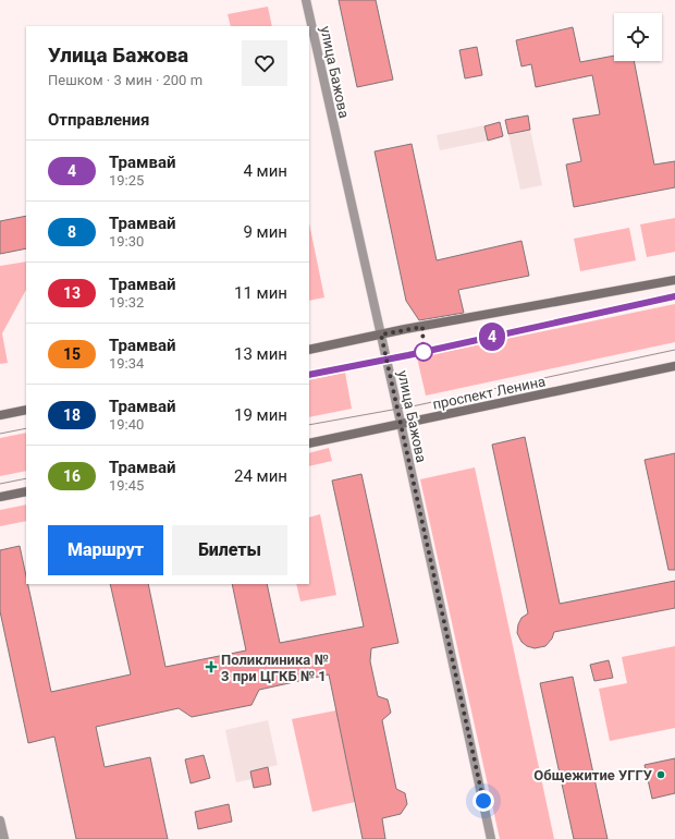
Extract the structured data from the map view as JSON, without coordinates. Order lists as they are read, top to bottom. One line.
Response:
{"streets":{"main road":["проспект Ленина"],"street":["улица Бажова"]},"crossings":[["улица Бажова","проспект Ленина"]],"places":{"health":["Поликлиника № 3 при ЦГКБ № 1"],"other":["Общежитие УГГУ"]},"lines":["tram line 4"],"page":{"on_map":"4","heading":[["Улица Бажова","Пешком · 3 мин · 200 m"],"Отправления"],"list":[{"mark":"4","name":"Трамвай","note":"19:25","value":"4 мин"},{"mark":"8","name":"Трамвай","note":"19:30","value":"9 мин"},{"mark":"13","name":"Трамвай","note":"19:32","value":"11 мин"},{"mark":"15","name":"Трамвай","note":"19:34","value":"13 мин"},{"mark":"18","name":"Трамвай","note":"19:40","value":"19 мин"},{"mark":"16","name":"Трамвай","note":"19:45","value":"24 мин"}],"buttons":["Маршрут","Билеты"]}}
